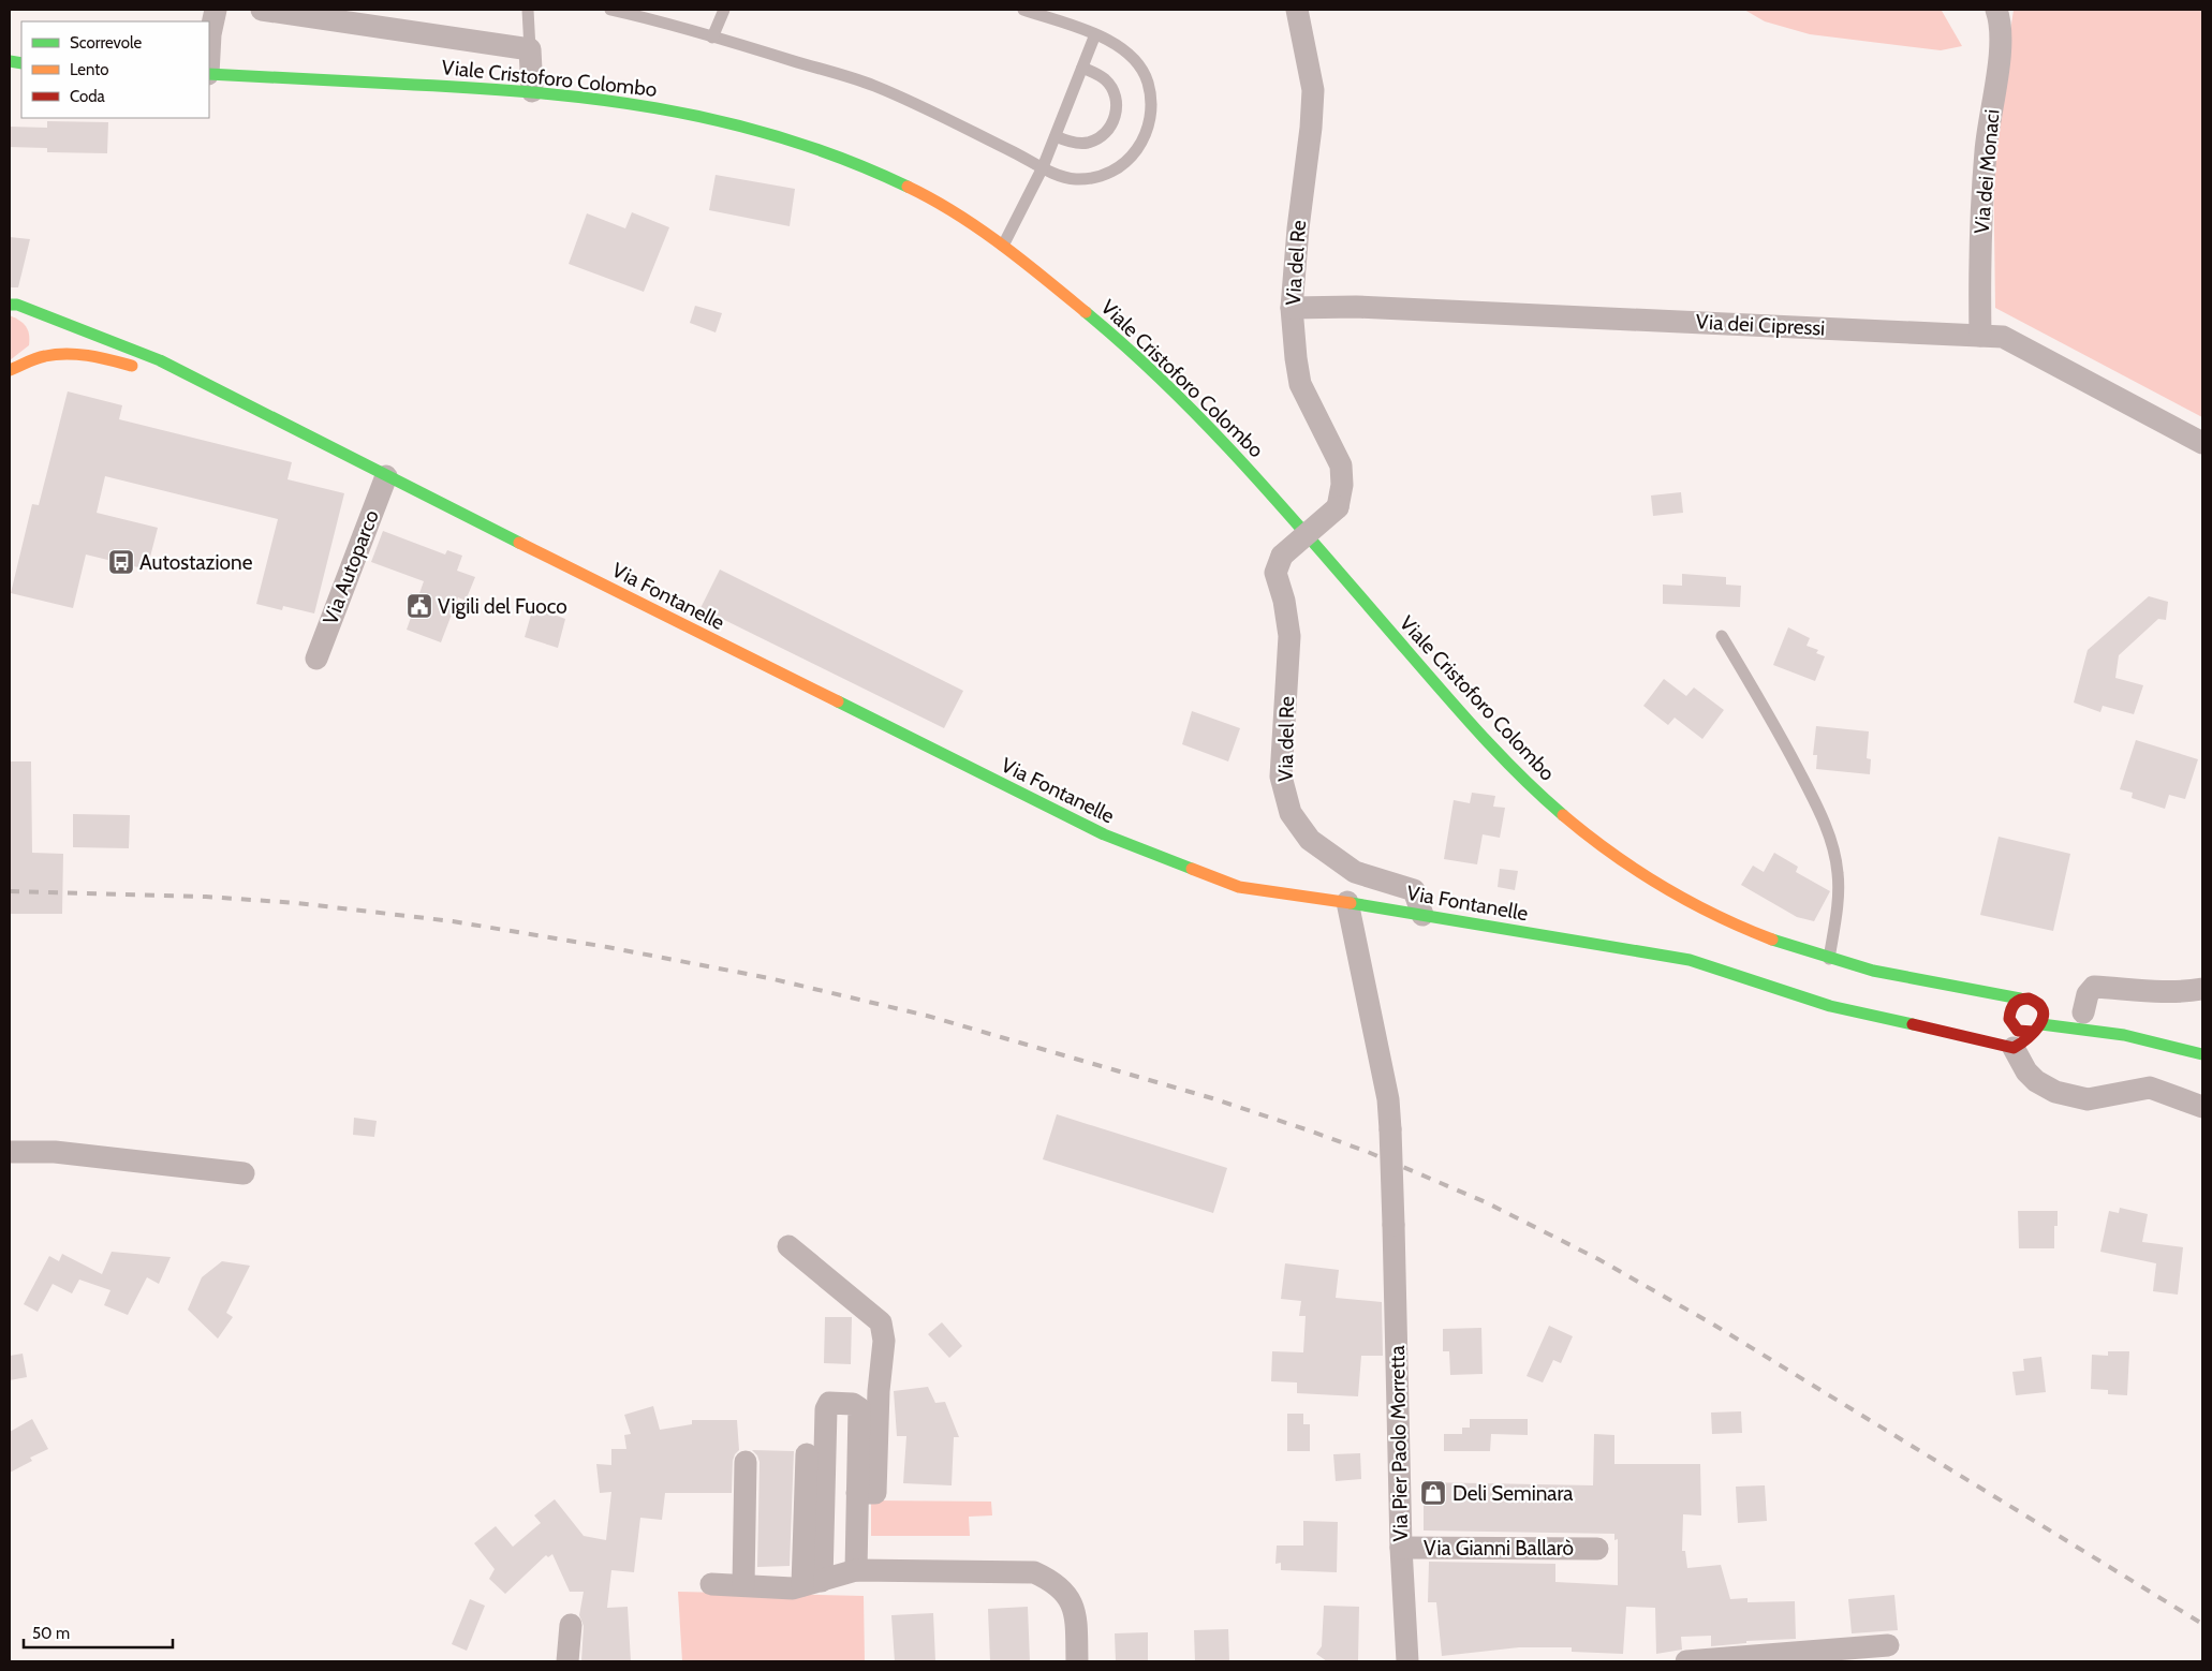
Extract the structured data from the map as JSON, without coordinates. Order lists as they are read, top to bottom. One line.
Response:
{"streets":{"main road":["Viale Cristoforo Colombo","Via Fontanelle"],"street":["Via dei Monaci","Via del Re","Via dei Cipressi","Via Autoparco","Via Pier Paolo Morretta","Via Gianni Ballarò"]},"crossings":[["Via dei Monaci","Via dei Cipressi"],["Via del Re","Via dei Cipressi"],["Via del Re","Via Fontanelle"],["Via Autoparco","Via Fontanelle"],["Via Fontanelle","Via Pier Paolo Morretta"],["Via Pier Paolo Morretta","Via Gianni Ballarò"]],"places":{"bus stop":["Autostazione"],"public building":["Vigili del Fuoco"],"shop":["Deli Seminara"]},"legend":["Scorrevole","Lento","Coda"],"scale_bar":"50 m"}
